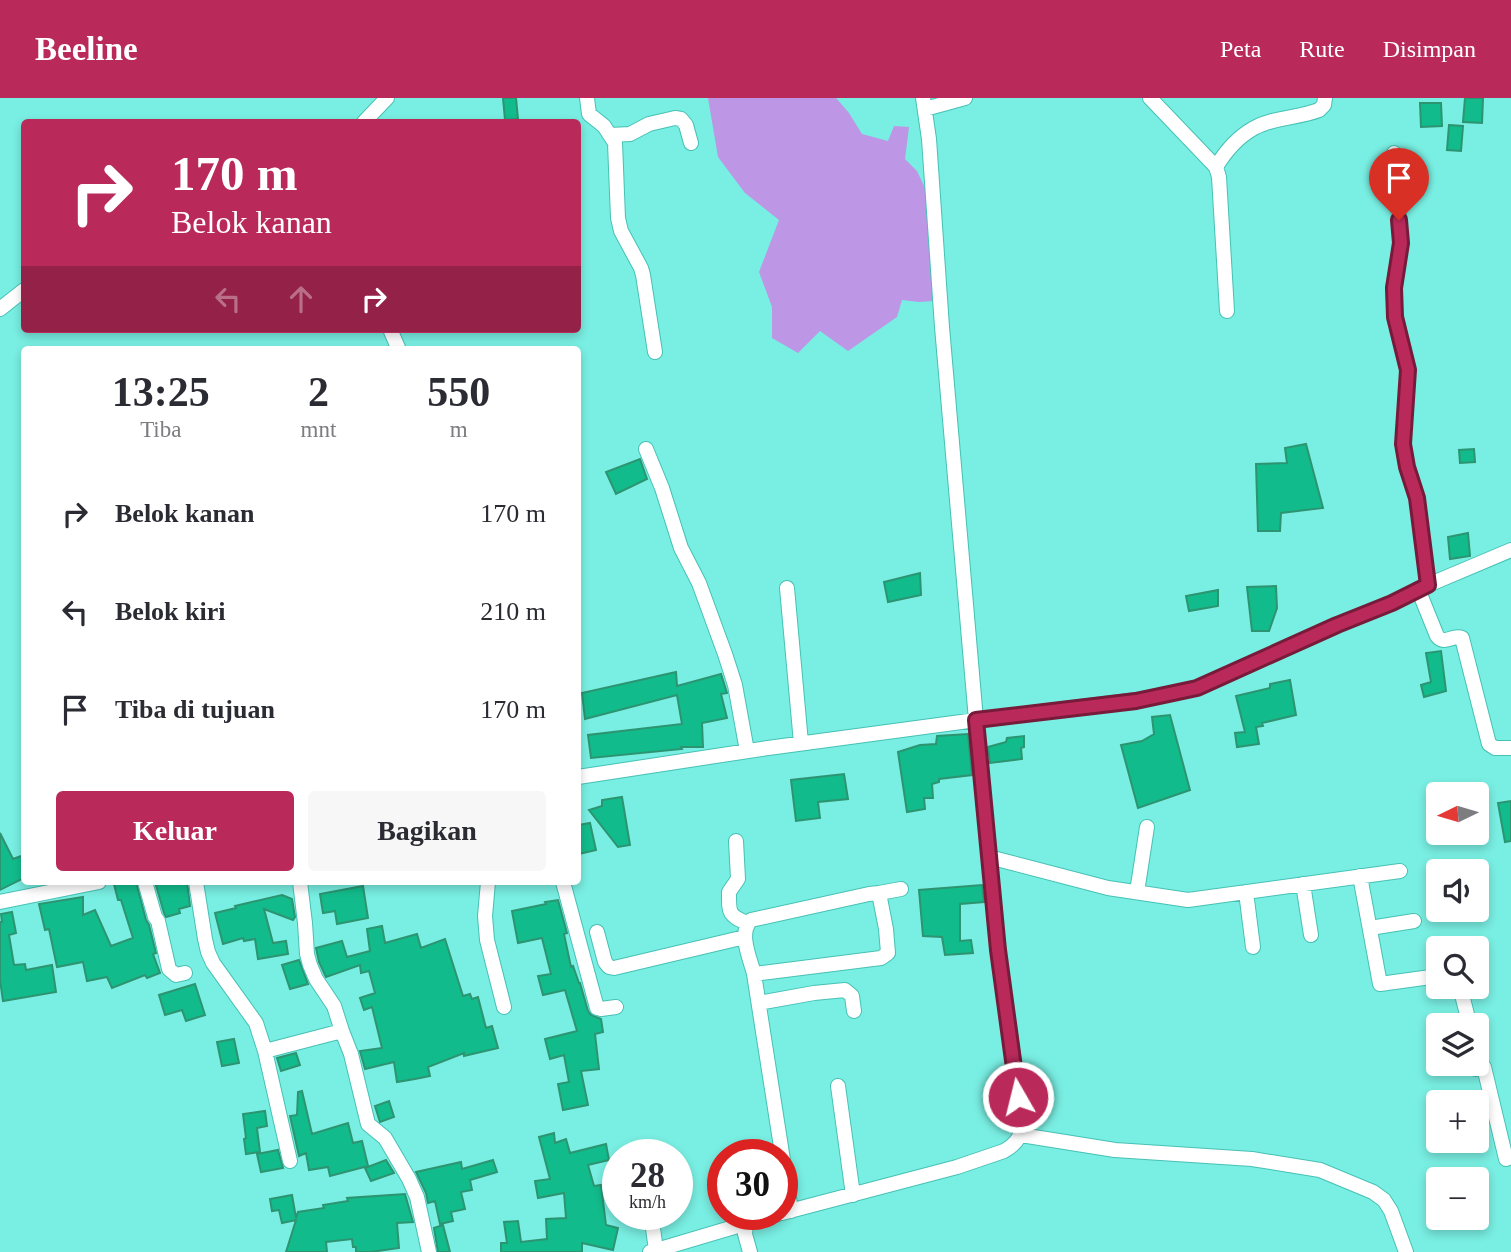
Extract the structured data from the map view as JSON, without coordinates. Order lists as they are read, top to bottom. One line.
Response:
{"north":"left","page":{"header":"Beeline","nav":["Peta","Rute","Disimpan"],"turn":["170 m","Belok kanan"],"eta":["13:25","Tiba","2","mnt","550","m"],"list":[{"name":"Belok kanan","value":"170 m"},{"name":"Belok kiri","value":"210 m"},{"name":"Tiba di tujuan","value":"170 m"}],"buttons":["Keluar","Bagikan"],"map_buttons":["+","−"],"speed":"28 km/h","limit":"30"}}
